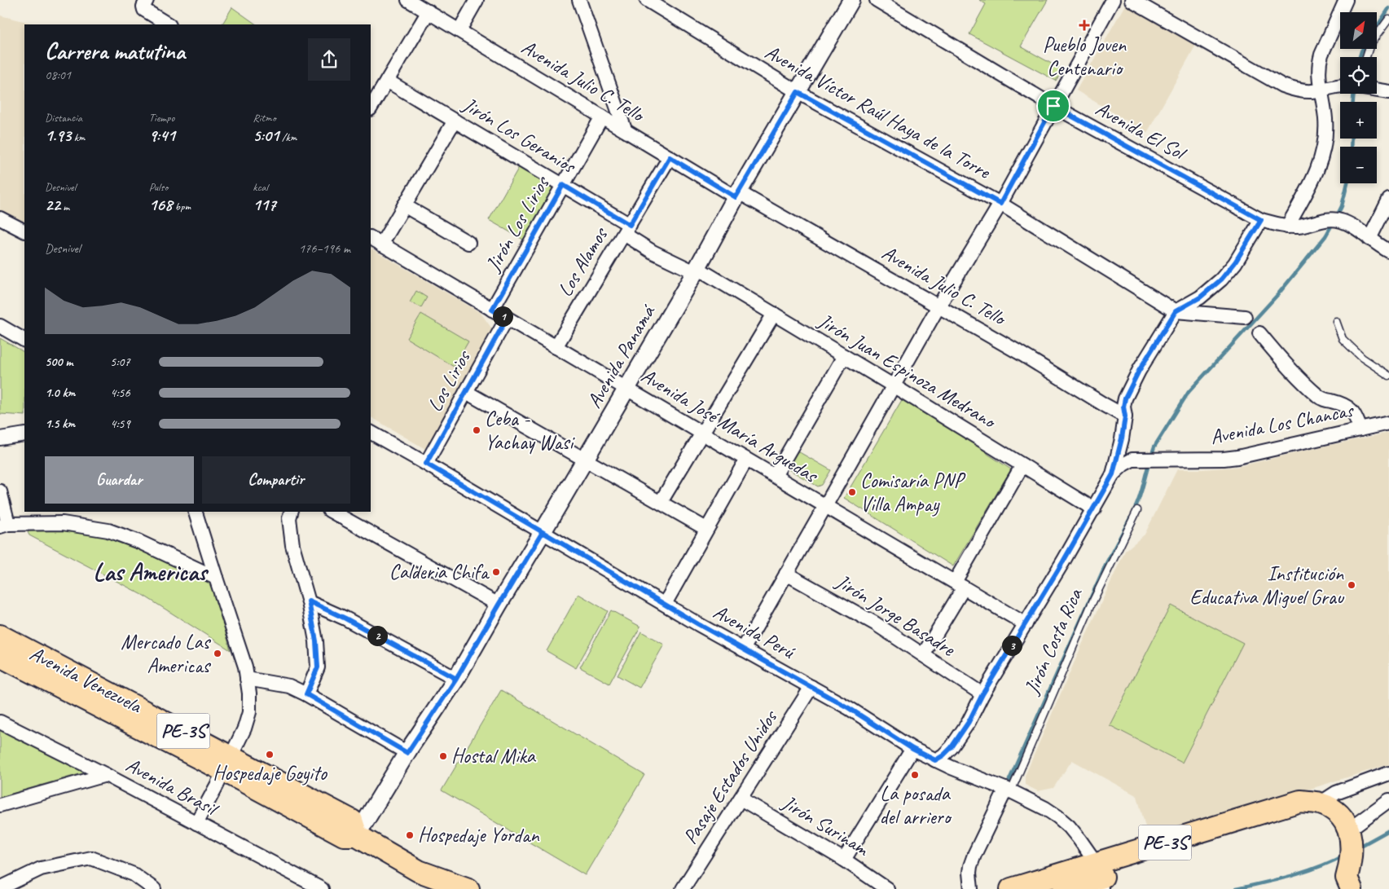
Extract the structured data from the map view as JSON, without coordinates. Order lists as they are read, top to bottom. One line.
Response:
{"streets":{"highway":["Avenida Venezuela","PE-3S"],"street":["Avenida Julio C. Tello","Avenida Víctor Raúl Haya de la Torre","Avenida El Sol","Jirón Los Geranios","Jirón Los Lirios","Los Alamos","Avenida Panamá","Jirón Juan Espinoza Medrano","Los Lirios","Avenida Los Chancas","Avenida José María Arguedas","Jirón Jorge Basadre","Avenida Perú","Jirón Costa Rica","Pasaje Estados Unidos","Avenida Brasil","Jirón Surinam"]},"crossings":[["Avenida Julio C. Tello","Jirón Los Lirios"],["Avenida Julio C. Tello","Los Alamos"],["Avenida Julio C. Tello","Avenida Panamá"],["Avenida Víctor Raúl Haya de la Torre","Avenida Panamá"],["Jirón Los Geranios","Jirón Los Lirios"],["Jirón Los Geranios","Los Alamos"],["Jirón Los Geranios","Avenida Panamá"],["Jirón Los Geranios","Jirón Juan Espinoza Medrano"],["Jirón Los Lirios","Avenida José María Arguedas"],["Los Alamos","Avenida José María Arguedas"],["Avenida Panamá","Jirón Juan Espinoza Medrano"],["Avenida Panamá","Avenida José María Arguedas"],["Avenida Panamá","Avenida Perú"],["Avenida Panamá","Avenida Venezuela"],["Los Lirios","Avenida José María Arguedas"],["Los Lirios","Avenida Perú"],["Avenida Perú","Jirón Costa Rica"],["Avenida Perú","PE-3S"],["Avenida Perú","Pasaje Estados Unidos"],["Pasaje Estados Unidos","Jirón Surinam"]],"districts":["Las Americas"],"places":{"health":["Pueblo Joven Centenario"],"other":["Ceba - Yachay Wasi","Comisaría PNP Villa Ampay","Calderia Chifa","Institución Educativa Miguel Grau","Mercado Las Americas","Hospedaje Goyito","Hostal Mika","La posada del arriero","Hospedaje Yordan"]},"north":"top right","page":{"map_buttons":["+","−"],"heading":["Carrera matutina","08:01"],"stats":[["Distancia","1.93 km"],["Tiempo","9:41"],["Ritmo","5:01 /km"],["Desnivel","22 m"],["Pulso","168 bpm"],["kcal","117"]],"chart":["Desnivel","176–196 m"],"pins":["1","2","3"],"list":[{"name":"500 m","note":"5:07"},{"name":"1.0 km","note":"4:56"},{"name":"1.5 km","note":"4:59"}],"buttons":["Guardar","Compartir"]}}
